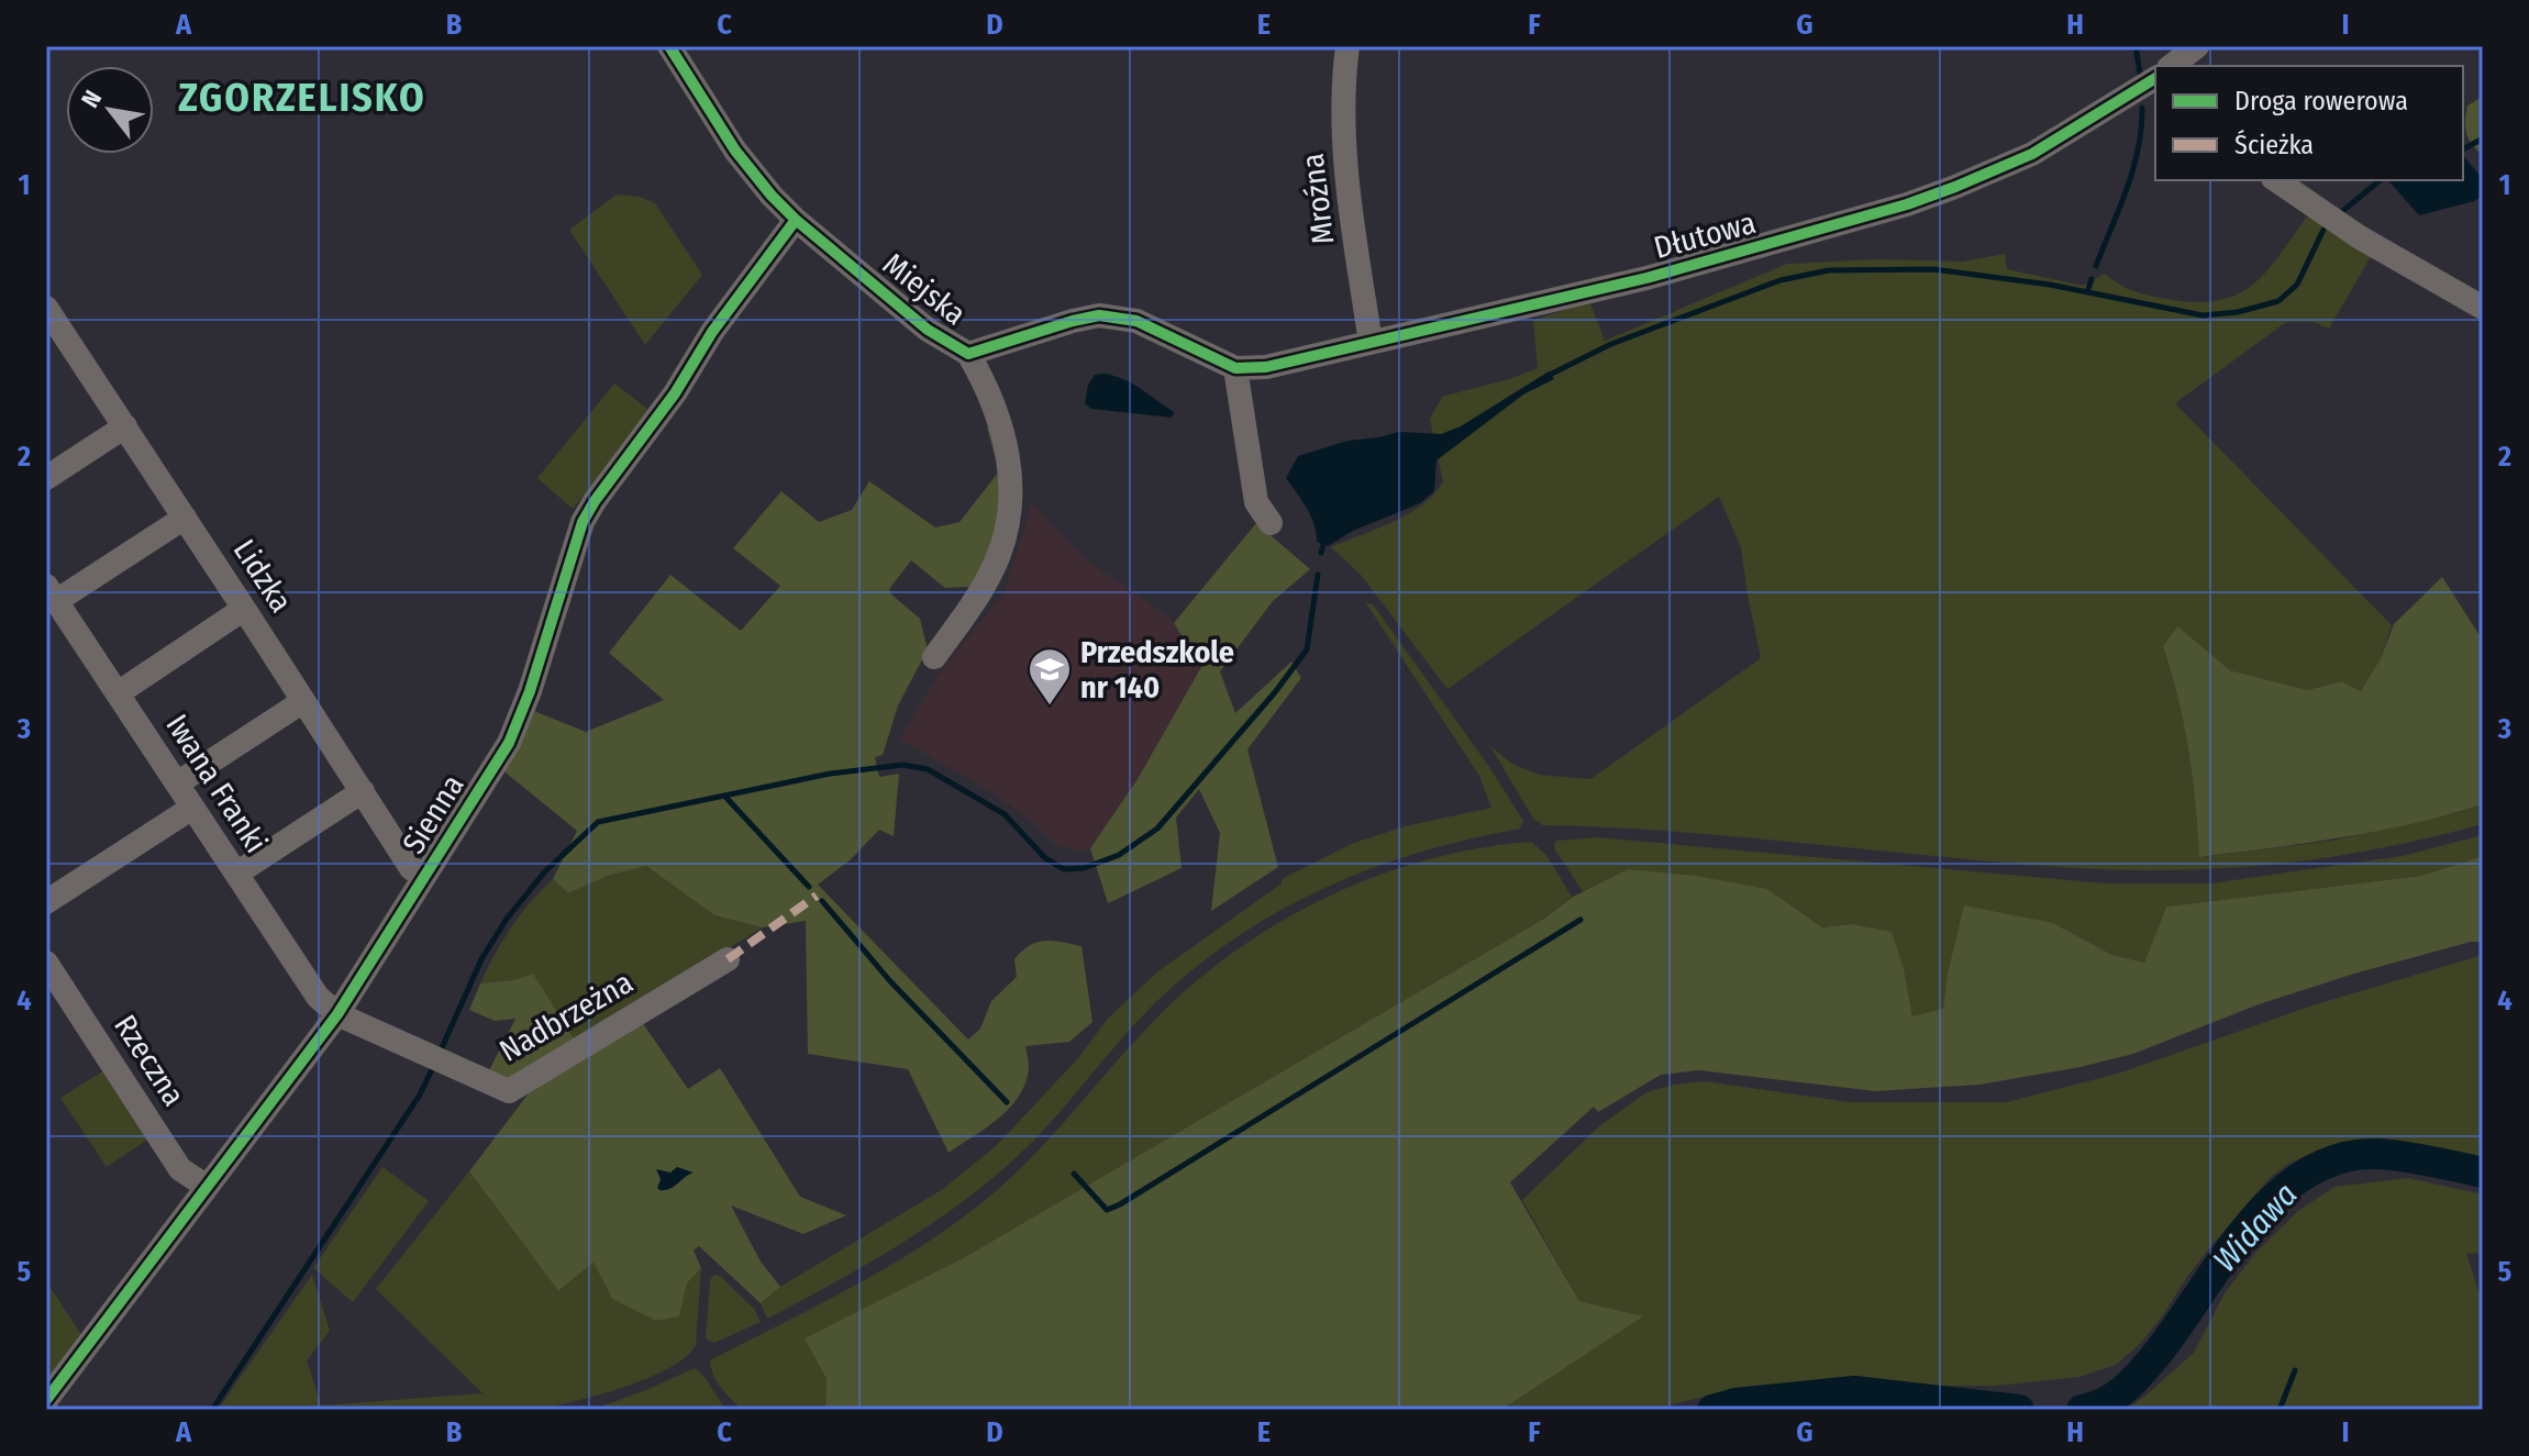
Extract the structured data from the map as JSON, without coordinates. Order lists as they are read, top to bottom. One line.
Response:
{"streets":{"street":["Mroźna","Dłutowa","Miejska","Lidzka","Iwana Franki","Sienna","Nadbrzeżna","Rzeczna"]},"crossings":[["Mroźna","Dłutowa"],["Dłutowa","Miejska"],["Miejska","Sienna"],["Lidzka","Sienna"],["Iwana Franki","Sienna"],["Iwana Franki","Nadbrzeżna"],["Sienna","Nadbrzeżna"],["Sienna","Rzeczna"]],"districts":["ZGORZELISKO"],"water":["Widawa"],"places":{"school or university":["Przedszkole nr 140"]},"legend":["Droga rowerowa","Ścieżka"],"north":"top left","grid":{"columns":["A","B","C","D","E","F","G","H","I"],"rows":["1","2","3","4","5"]}}
